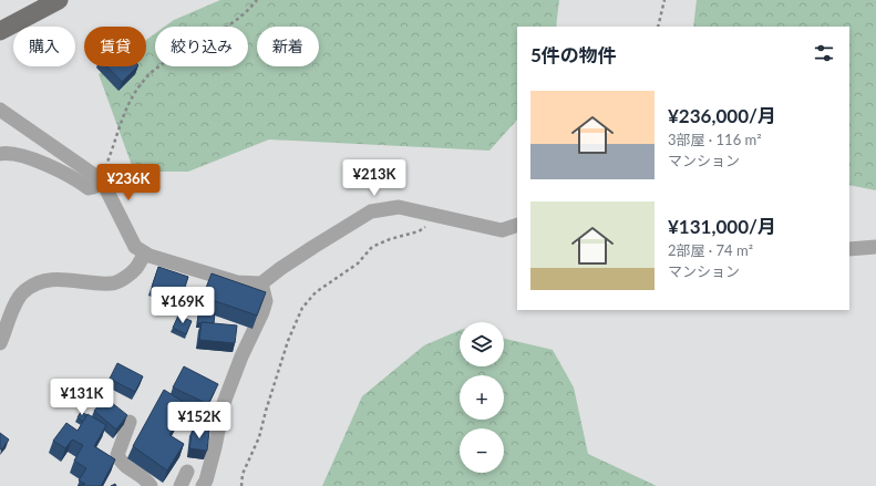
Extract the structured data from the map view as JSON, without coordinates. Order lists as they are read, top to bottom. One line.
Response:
{"page":{"chip":["購入","賃貸","絞り込み","新着"],"heading":"5件の物件","list":[{"name":"¥236,000/月","note":"3部屋 · 116 m² · マンション"},{"name":"¥131,000/月","note":"2部屋 · 74 m² · マンション"}],"price":["¥213K","¥236K","¥169K","¥131K","¥152K"],"map_buttons":["+","−"]}}
